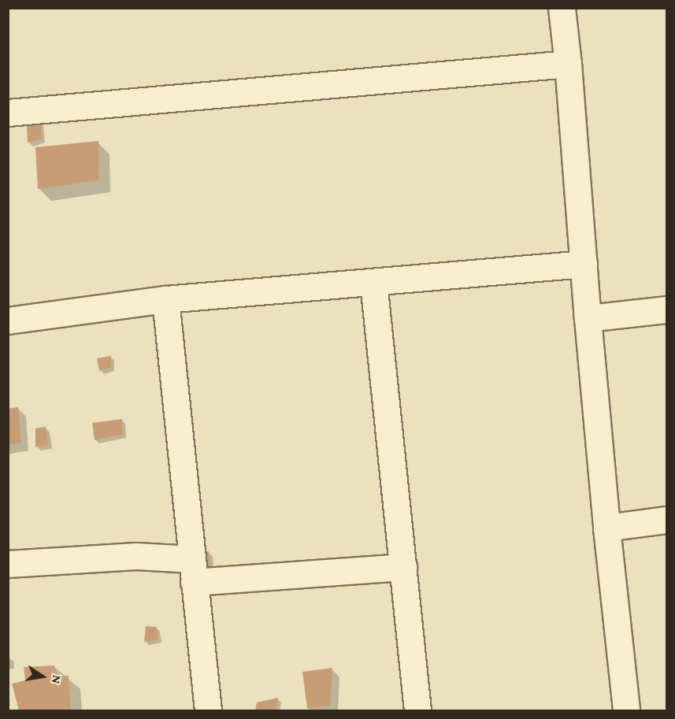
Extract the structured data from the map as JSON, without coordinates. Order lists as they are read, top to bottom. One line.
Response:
{"north":"right"}
